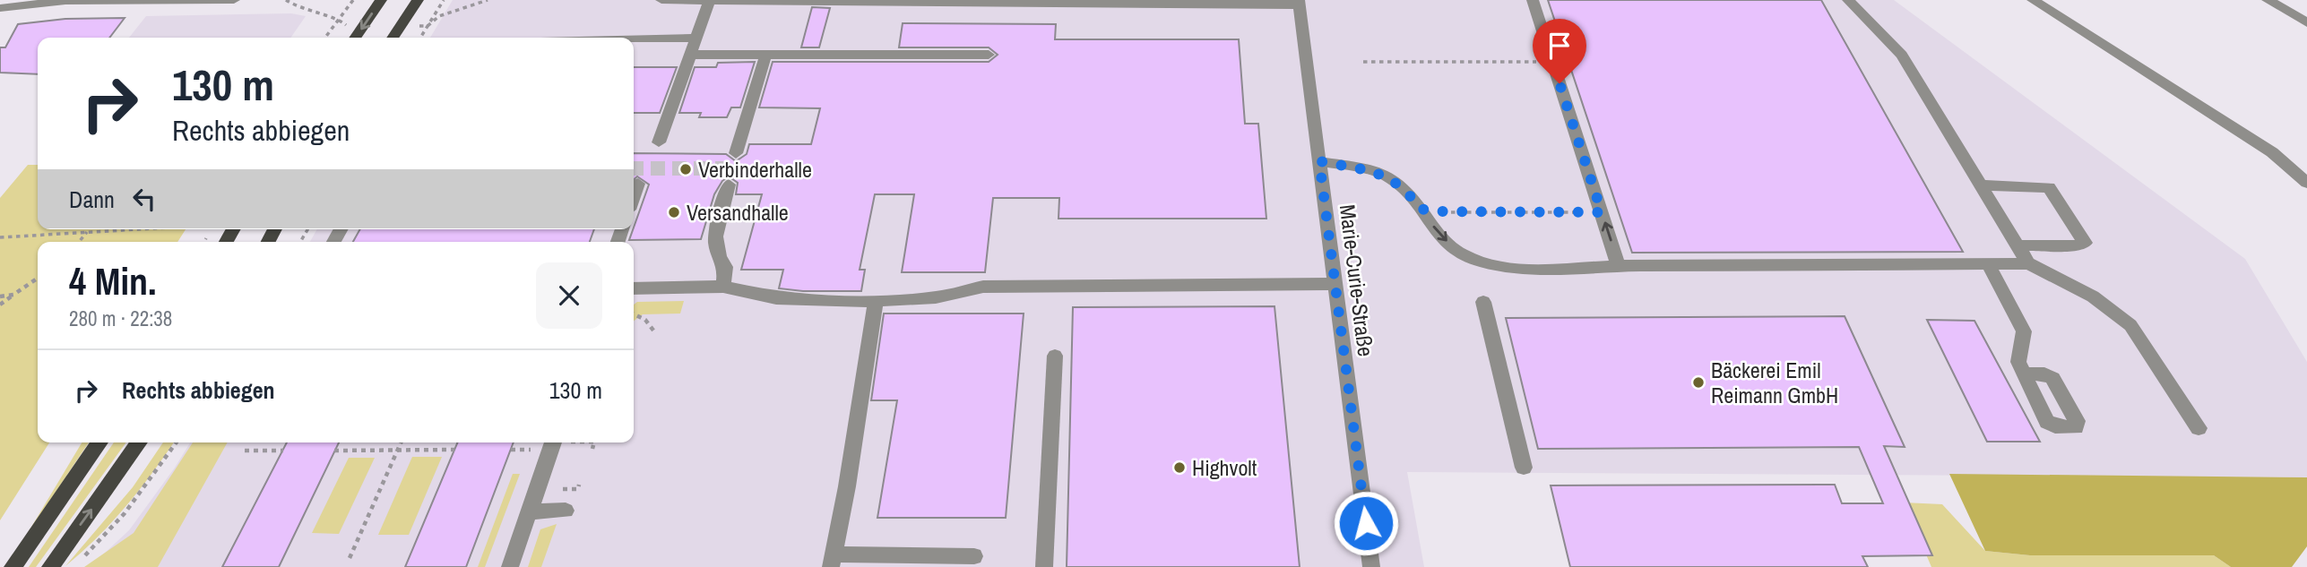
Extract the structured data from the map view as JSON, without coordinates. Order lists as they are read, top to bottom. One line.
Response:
{"streets":{"street":["Marie-Curie-Straße"]},"places":["Verbinderhalle","Versandhalle","Bäckerei Emil Reimann GmbH","Highvolt"],"page":{"turn":["130 m","Rechts abbiegen"],"then":"Dann","heading":["4 Min.","280 m · 22:38"],"list":[{"name":"Rechts abbiegen","value":"130 m"}]}}
